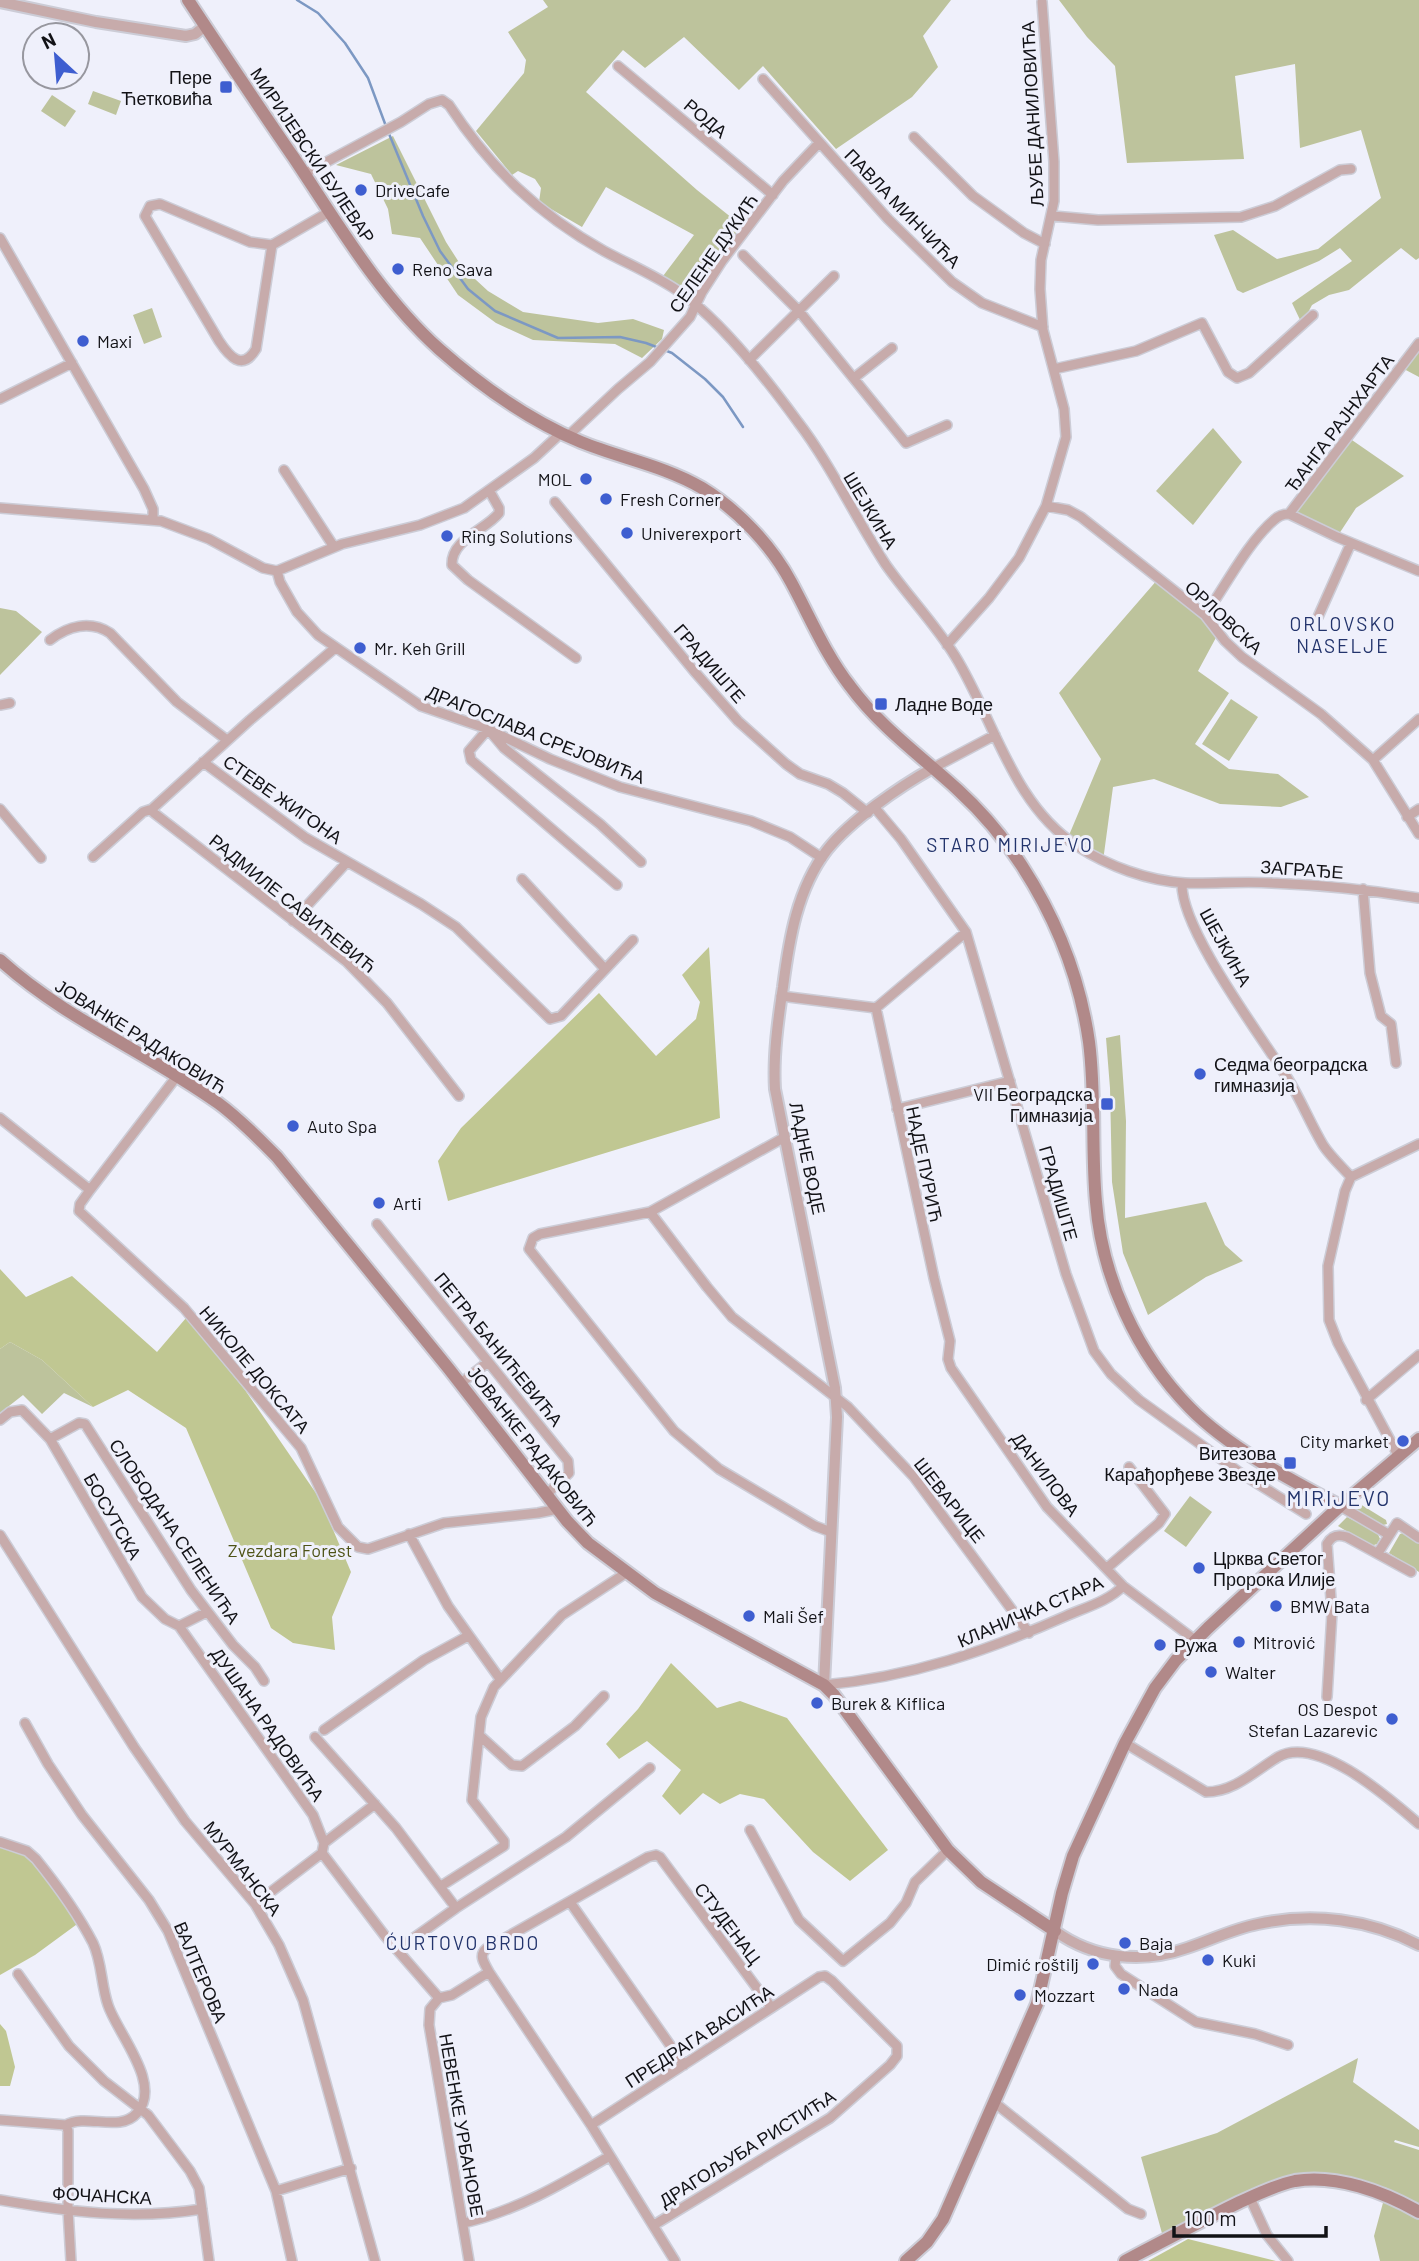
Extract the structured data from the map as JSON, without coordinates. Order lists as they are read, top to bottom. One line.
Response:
{"streets":{"main road":["МИРИЈЕВСКИ БУЛЕВАР","ЈОВАНКЕ РАДАКОВИЋ"],"street":["ЉУБЕ ДАНИЛОВИЋА","РОДА","ПАВЛА МИНЧИЋА","СЕЛЕНЕ ДУКИЋ","ЂАНГА РАЈНХАРТА","ШЕЈКИНА","ОРЛОВСКА","ГРАДИШТЕ","ДРАГОСЛАВА СРЕЈОВИЋА","СТЕВЕ ЖИГОНА","ЗАГРАЂЕ","РАДМИЛЕ САВИЋЕВИЋ","ЛАДНЕ ВОДЕ","НАДЕ ПУРИЋ","ПЕТРА БАНИЋЕВИЋА","НИКОЛЕ ДОКСАТА","ДАНИЛОВА","ШЕВАРИЦЕ","БОСУТСКА","СЛОБОДАНА СЕЛЕНИЋА","КЛАНИЧКА СТАРА","ДУШАНА РАДОВИЋА","МУРМАНСКА","СТУДЕНАЦ","ВАЛТЕРОВА","ПРЕДРАГА ВАСИЋА","НЕВЕНКЕ УРБАНОВЕ","ДРАГОЉУБА РИСТИЋА","ФОЧАНСКА"]},"crossings":[["ЉУБЕ ДАНИЛОВИЋА","ПАВЛА МИНЧИЋА"],["ЉУБЕ ДАНИЛОВИЋА","ШЕЈКИНА"],["ЉУБЕ ДАНИЛОВИЋА","ОРЛОВСКА"],["РОДА","СЕЛЕНЕ ДУКИЋ"],["МИРИЈЕВСКИ БУЛЕВАР","СЕЛЕНЕ ДУКИЋ"],["МИРИЈЕВСКИ БУЛЕВАР","ШЕЈКИНА"],["МИРИЈЕВСКИ БУЛЕВАР","ЛАДНЕ ВОДЕ"],["ПАВЛА МИНЧИЋА","СЕЛЕНЕ ДУКИЋ"],["СЕЛЕНЕ ДУКИЋ","ШЕЈКИНА"],["СЕЛЕНЕ ДУКИЋ","ДРАГОСЛАВА СРЕЈОВИЋА"],["ЂАНГА РАЈНХАРТА","ОРЛОВСКА"],["ШЕЈКИНА","ЗАГРАЂЕ"],["ШЕЈКИНА","ЛАДНЕ ВОДЕ"],["ГРАДИШТЕ","ЛАДНЕ ВОДЕ"],["ДРАГОСЛАВА СРЕЈОВИЋА","ЛАДНЕ ВОДЕ"],["СТЕВЕ ЖИГОНА","РАДМИЛЕ САВИЋЕВИЋ"],["ЈОВАНКЕ РАДАКОВИЋ","ЛАДНЕ ВОДЕ"],["ЈОВАНКЕ РАДАКОВИЋ","ПЕТРА БАНИЋЕВИЋА"],["ЈОВАНКЕ РАДАКОВИЋ","НИКОЛЕ ДОКСАТА"],["ЈОВАНКЕ РАДАКОВИЋ","КЛАНИЧКА СТАРА"],["ЛАДНЕ ВОДЕ","ШЕВАРИЦЕ"],["ЛАДНЕ ВОДЕ","КЛАНИЧКА СТАРА"],["НАДЕ ПУРИЋ","ДАНИЛОВА"],["ДАНИЛОВА","КЛАНИЧКА СТАРА"],["ШЕВАРИЦЕ","КЛАНИЧКА СТАРА"],["БОСУТСКА","СЛОБОДАНА СЕЛЕНИЋА"],["БОСУТСКА","ДУШАНА РАДОВИЋА"],["ДУШАНА РАДОВИЋА","НЕВЕНКЕ УРБАНОВЕ"],["СТУДЕНАЦ","ПРЕДРАГА ВАСИЋА"],["ПРЕДРАГА ВАСИЋА","ДРАГОЉУБА РИСТИЋА"]],"districts":["ORLOVSKO NASELJE","STARO MIRIJEVO","MIRIJEVO","ĆURTOVO BRDO"],"parks":["Zvezdara Forest"],"places":{"transit":["Пере Ћетковића","Ладне Воде","VII Београдска Гимназија","Витезова Карађорђеве Звезде"],"other":["DriveCafe","Reno Sava","Maxi","MOL","Fresh Corner","Univerexport","Ring Solutions","Mr. Keh Grill","Седма београдска гимназија","Auto Spa","Arti","City market","Црква Светог Пророка Илије","BMW Bata","Mali Šef","Mitrović","Ружа","Walter","Burek & Kiflica","OS Despot Stefan Lazarevic","Baja","Kuki","Dimić roštilj","Nada","Mozzart"]},"scale_bar":"100 m","north":"top left"}
